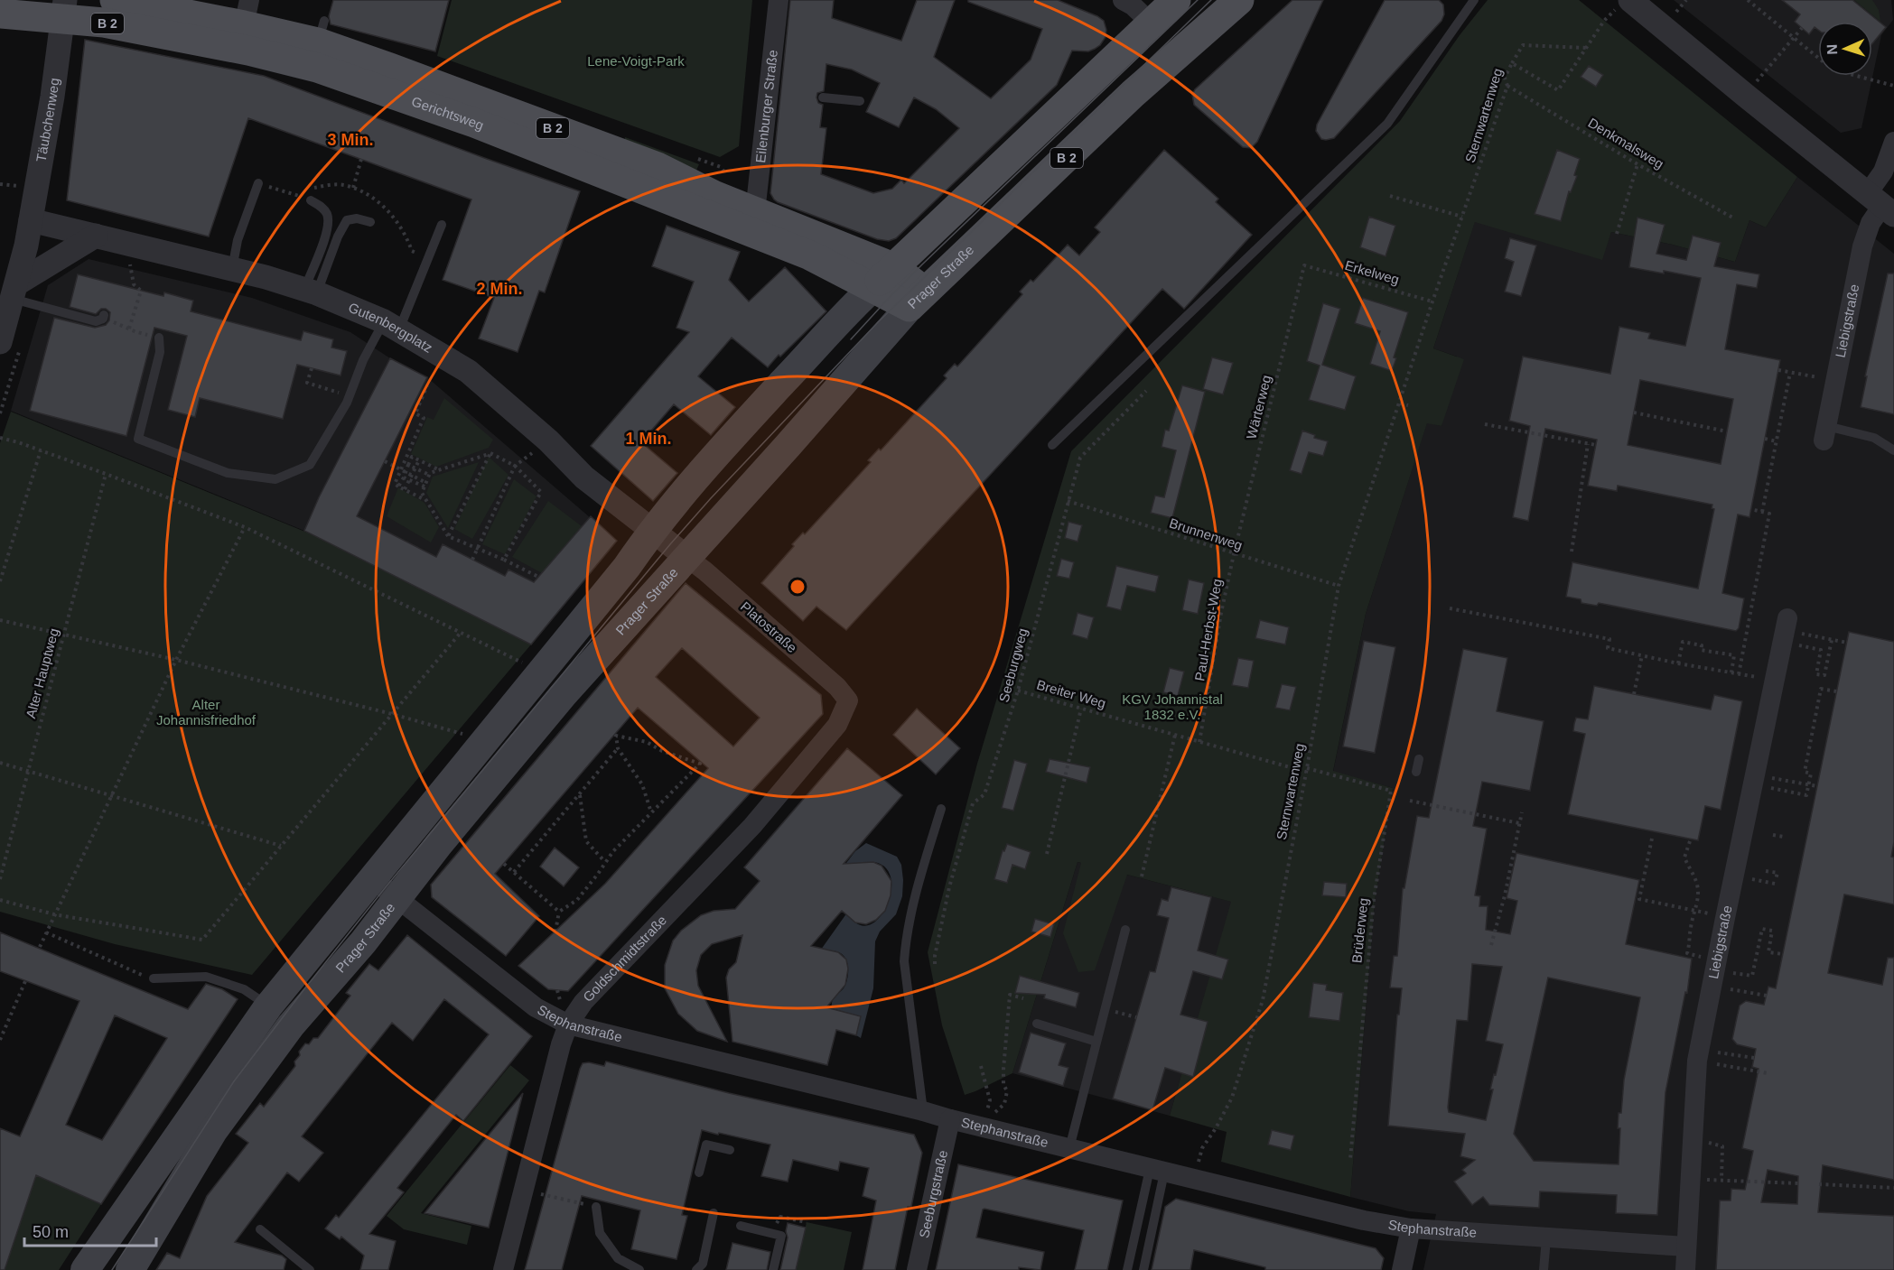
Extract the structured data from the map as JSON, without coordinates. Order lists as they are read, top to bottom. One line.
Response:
{"streets":{"main road":["B 2","Gerichtsweg","Prager Straße"],"street":["Eilenburger Straße","Täubchenweg","Liebigstraße","Gutenbergplatz","Platostraße","Goldschmidtstraße","Stephanstraße","Seeburgstraße"],"path":["Sternwartenweg","Denkmalsweg","Erkelweg","Wärterweg","Brunnenweg","Paul-Herbst-Weg","Seeburgweg","Alter Hauptweg","Breiter Weg","Brüderweg"]},"crossings":[["B 2","Gerichtsweg"],["B 2","Prager Straße"],["Eilenburger Straße","Gerichtsweg"],["Gerichtsweg","Täubchenweg"],["Sternwartenweg","Denkmalsweg"],["Sternwartenweg","Erkelweg"],["Sternwartenweg","Brunnenweg"],["Sternwartenweg","Breiter Weg"],["Sternwartenweg","Brüderweg"],["Sternwartenweg","Stephanstraße"],["Täubchenweg","Gutenbergplatz"],["Erkelweg","Wärterweg"],["Prager Straße","Gutenbergplatz"],["Prager Straße","Platostraße"],["Prager Straße","Stephanstraße"],["Liebigstraße","Stephanstraße"],["Gutenbergplatz","Platostraße"],["Wärterweg","Brunnenweg"],["Wärterweg","Paul-Herbst-Weg"],["Brunnenweg","Paul-Herbst-Weg"],["Brunnenweg","Seeburgweg"],["Platostraße","Goldschmidtstraße"],["Paul-Herbst-Weg","Breiter Weg"],["Seeburgweg","Breiter Weg"],["Breiter Weg","Brüderweg"],["Goldschmidtstraße","Stephanstraße"],["Stephanstraße","Seeburgstraße"]],"parks":["Lene-Voigt-Park","KGV Johannistal 1832 e.V.","Alter Johannisfriedhof"],"scale_bar":"50 m","north":"left","rings":["3 Min.","2 Min.","1 Min."]}
